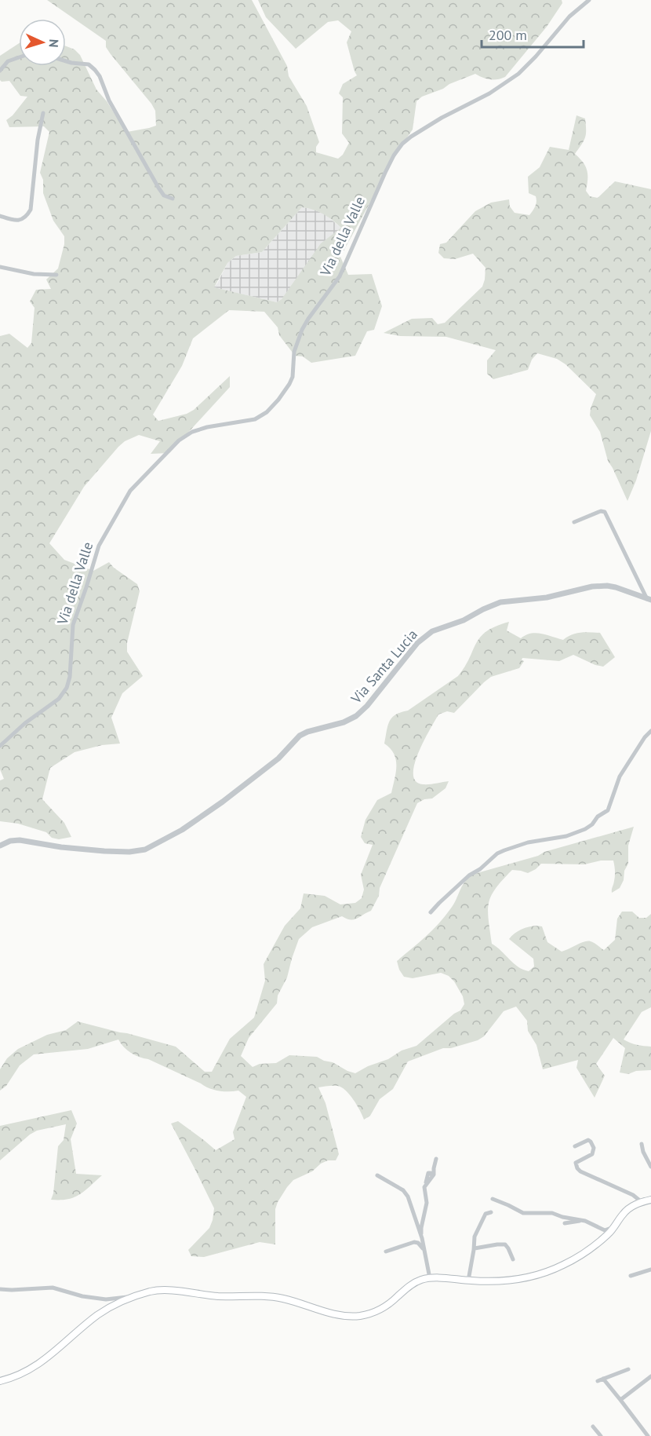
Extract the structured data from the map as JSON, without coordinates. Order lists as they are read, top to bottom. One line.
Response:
{"streets":{"street":["Via della Valle","Via Santa Lucia"]},"scale_bar":"200 m","north":"right"}
